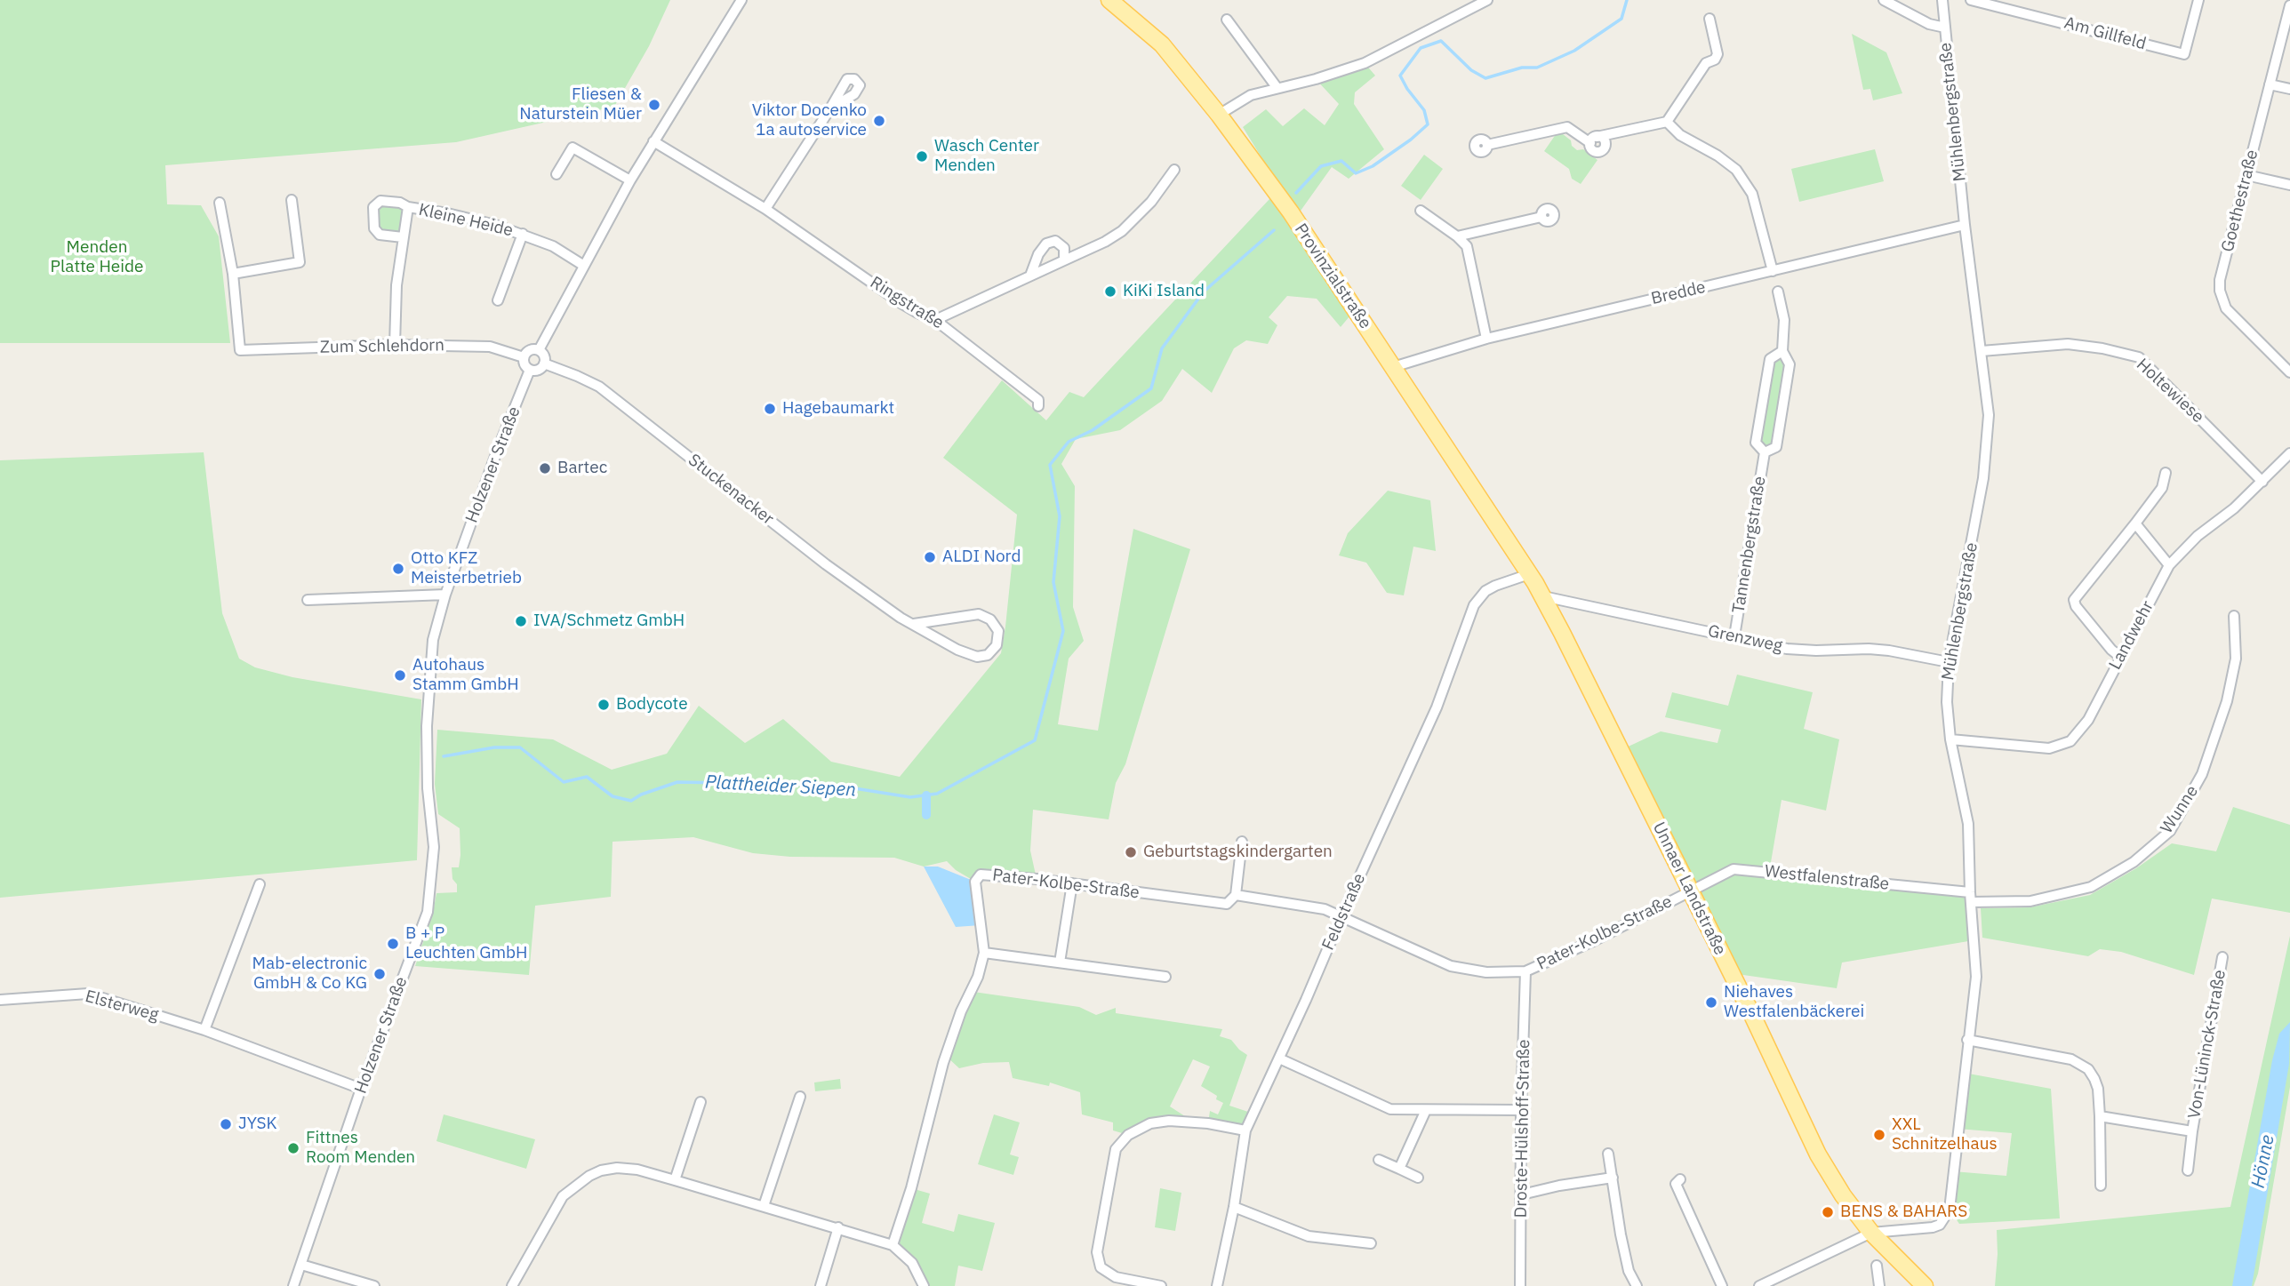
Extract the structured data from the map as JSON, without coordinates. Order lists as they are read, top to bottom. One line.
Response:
{"streets":{"main road":["Provinzialstraße","Unnaer Landstraße"],"street":["Am Gillfeld","Mühlenbergstraße","Goethestraße","Kleine Heide","Bredde","Ringstraße","Zum Schlehdorn","Holtewiese","Holzener Straße","Stuckenacker","Tannenbergstraße","Landwehr","Grenzweg","Wunne","Westfalenstraße","Pater-Kolbe-Straße","Feldstraße","Elsterweg","Von-Lüninck-Straße","Droste-Hülshoff-Straße"]},"crossings":[["Mühlenbergstraße","Bredde"],["Mühlenbergstraße","Holtewiese"],["Mühlenbergstraße","Landwehr"],["Mühlenbergstraße","Grenzweg"],["Mühlenbergstraße","Wunne"],["Mühlenbergstraße","Westfalenstraße"],["Mühlenbergstraße","Unnaer Landstraße"],["Kleine Heide","Zum Schlehdorn"],["Provinzialstraße","Bredde"],["Provinzialstraße","Unnaer Landstraße"],["Provinzialstraße","Feldstraße"],["Zum Schlehdorn","Holzener Straße"],["Zum Schlehdorn","Stuckenacker"],["Holtewiese","Landwehr"],["Holzener Straße","Stuckenacker"],["Holzener Straße","Elsterweg"],["Tannenbergstraße","Grenzweg"],["Grenzweg","Unnaer Landstraße"],["Wunne","Westfalenstraße"],["Westfalenstraße","Pater-Kolbe-Straße"],["Westfalenstraße","Unnaer Landstraße"],["Pater-Kolbe-Straße","Unnaer Landstraße"],["Pater-Kolbe-Straße","Feldstraße"],["Pater-Kolbe-Straße","Droste-Hülshoff-Straße"],["Unnaer Landstraße","Feldstraße"]],"water":["Plattheider Siepen","Hönne"],"parks":["Menden Platte Heide"],"places":["Fliesen & Naturstein Müer","Viktor Docenko 1a autoservice","Wasch Center Menden","KiKi Island","Hagebaumarkt","Bartec","ALDI Nord","Otto KFZ Meisterbetrieb","IVA/Schmetz GmbH","Autohaus Stamm GmbH","Bodycote","Geburtstagskindergarten","B + P Leuchten GmbH","Mab-electronic GmbH & Co KG","Niehaves Westfalenbäckerei","JYSK","XXL Schnitzelhaus","Fittnes Room Menden","BENS & BAHARS"]}
